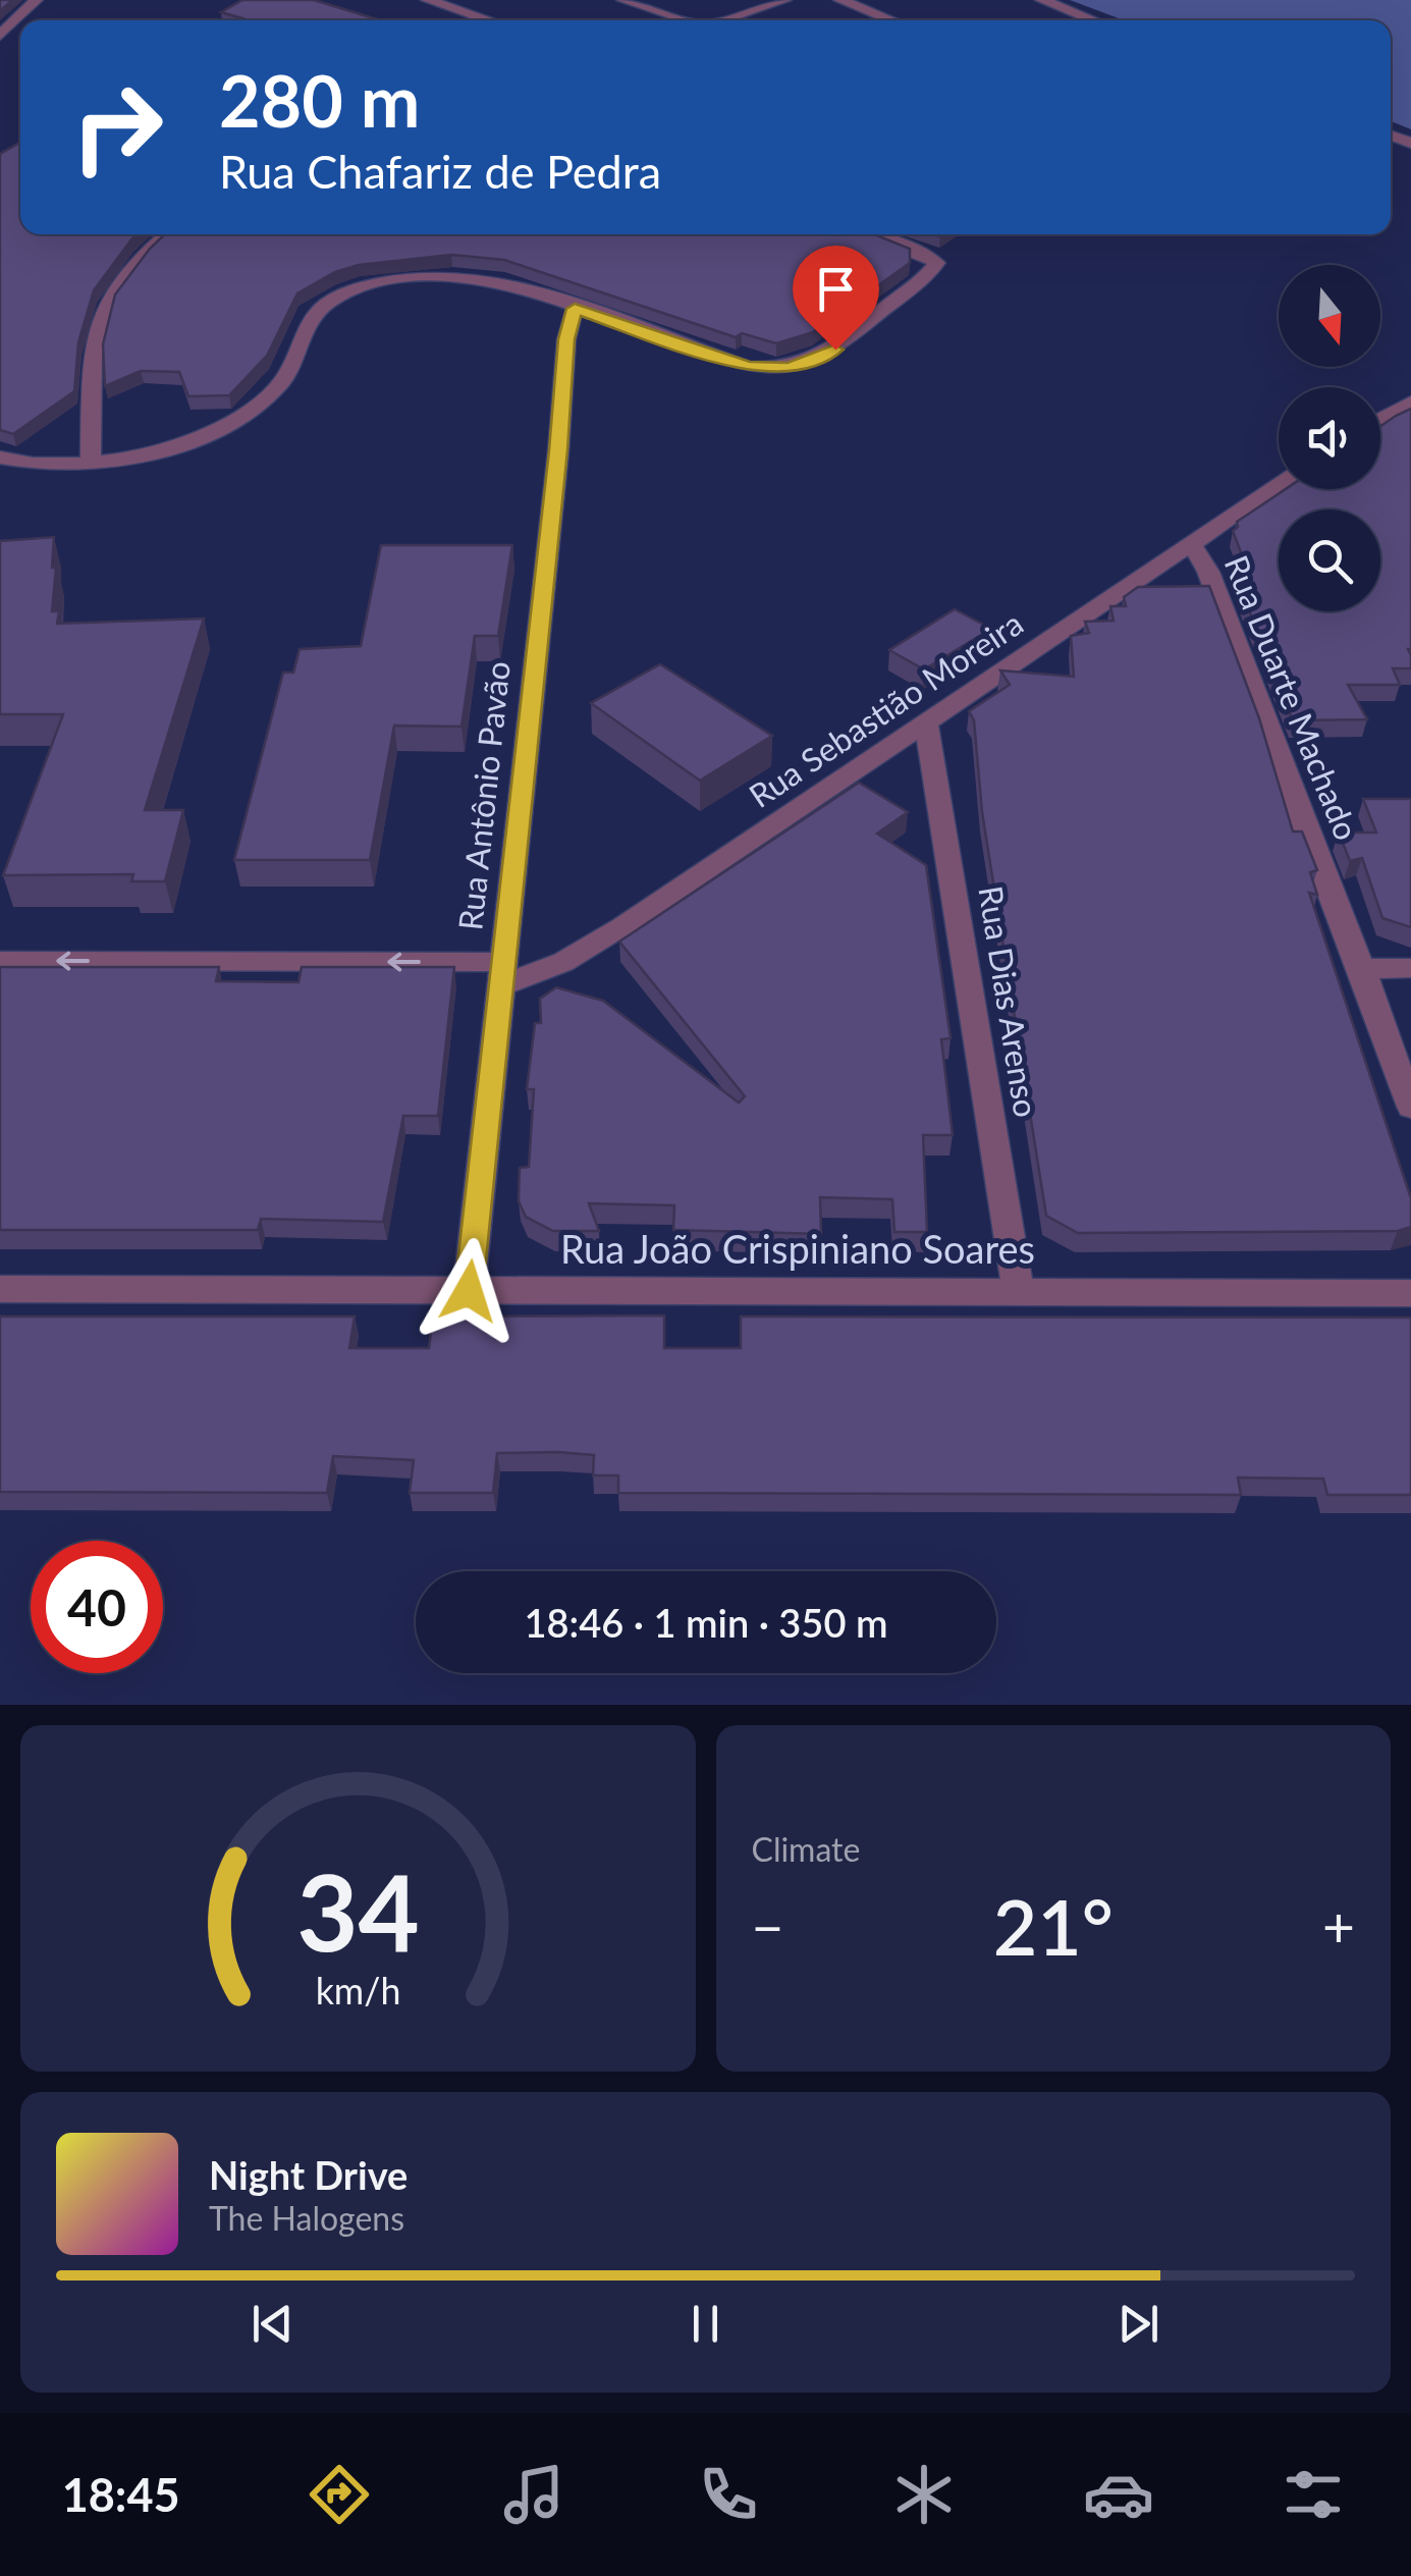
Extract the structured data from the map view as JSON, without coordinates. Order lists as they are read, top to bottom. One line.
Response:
{"streets":{"street":["Rua Duarte Machado","Rua Sebastião Moreira","Rua Antônio Pavão","Rua Dias Arenso","Rua João Crispiniano Soares"]},"crossings":[["Rua Duarte Machado","Rua Sebastião Moreira"],["Rua Sebastião Moreira","Rua Antônio Pavão"],["Rua Sebastião Moreira","Rua Dias Arenso"],["Rua Antônio Pavão","Rua João Crispiniano Soares"],["Rua Dias Arenso","Rua João Crispiniano Soares"]],"north":"bottom","page":{"turn":["280 m","Rua Chafariz de Pedra"],"limit":"40","trip":"18:46 · 1 min · 350 m","tile":"Climate","heat":["−","21°","+"],"song":["Night Drive","The Halogens"],"tabs":"18:45","gauge":["34","km/h"]}}
